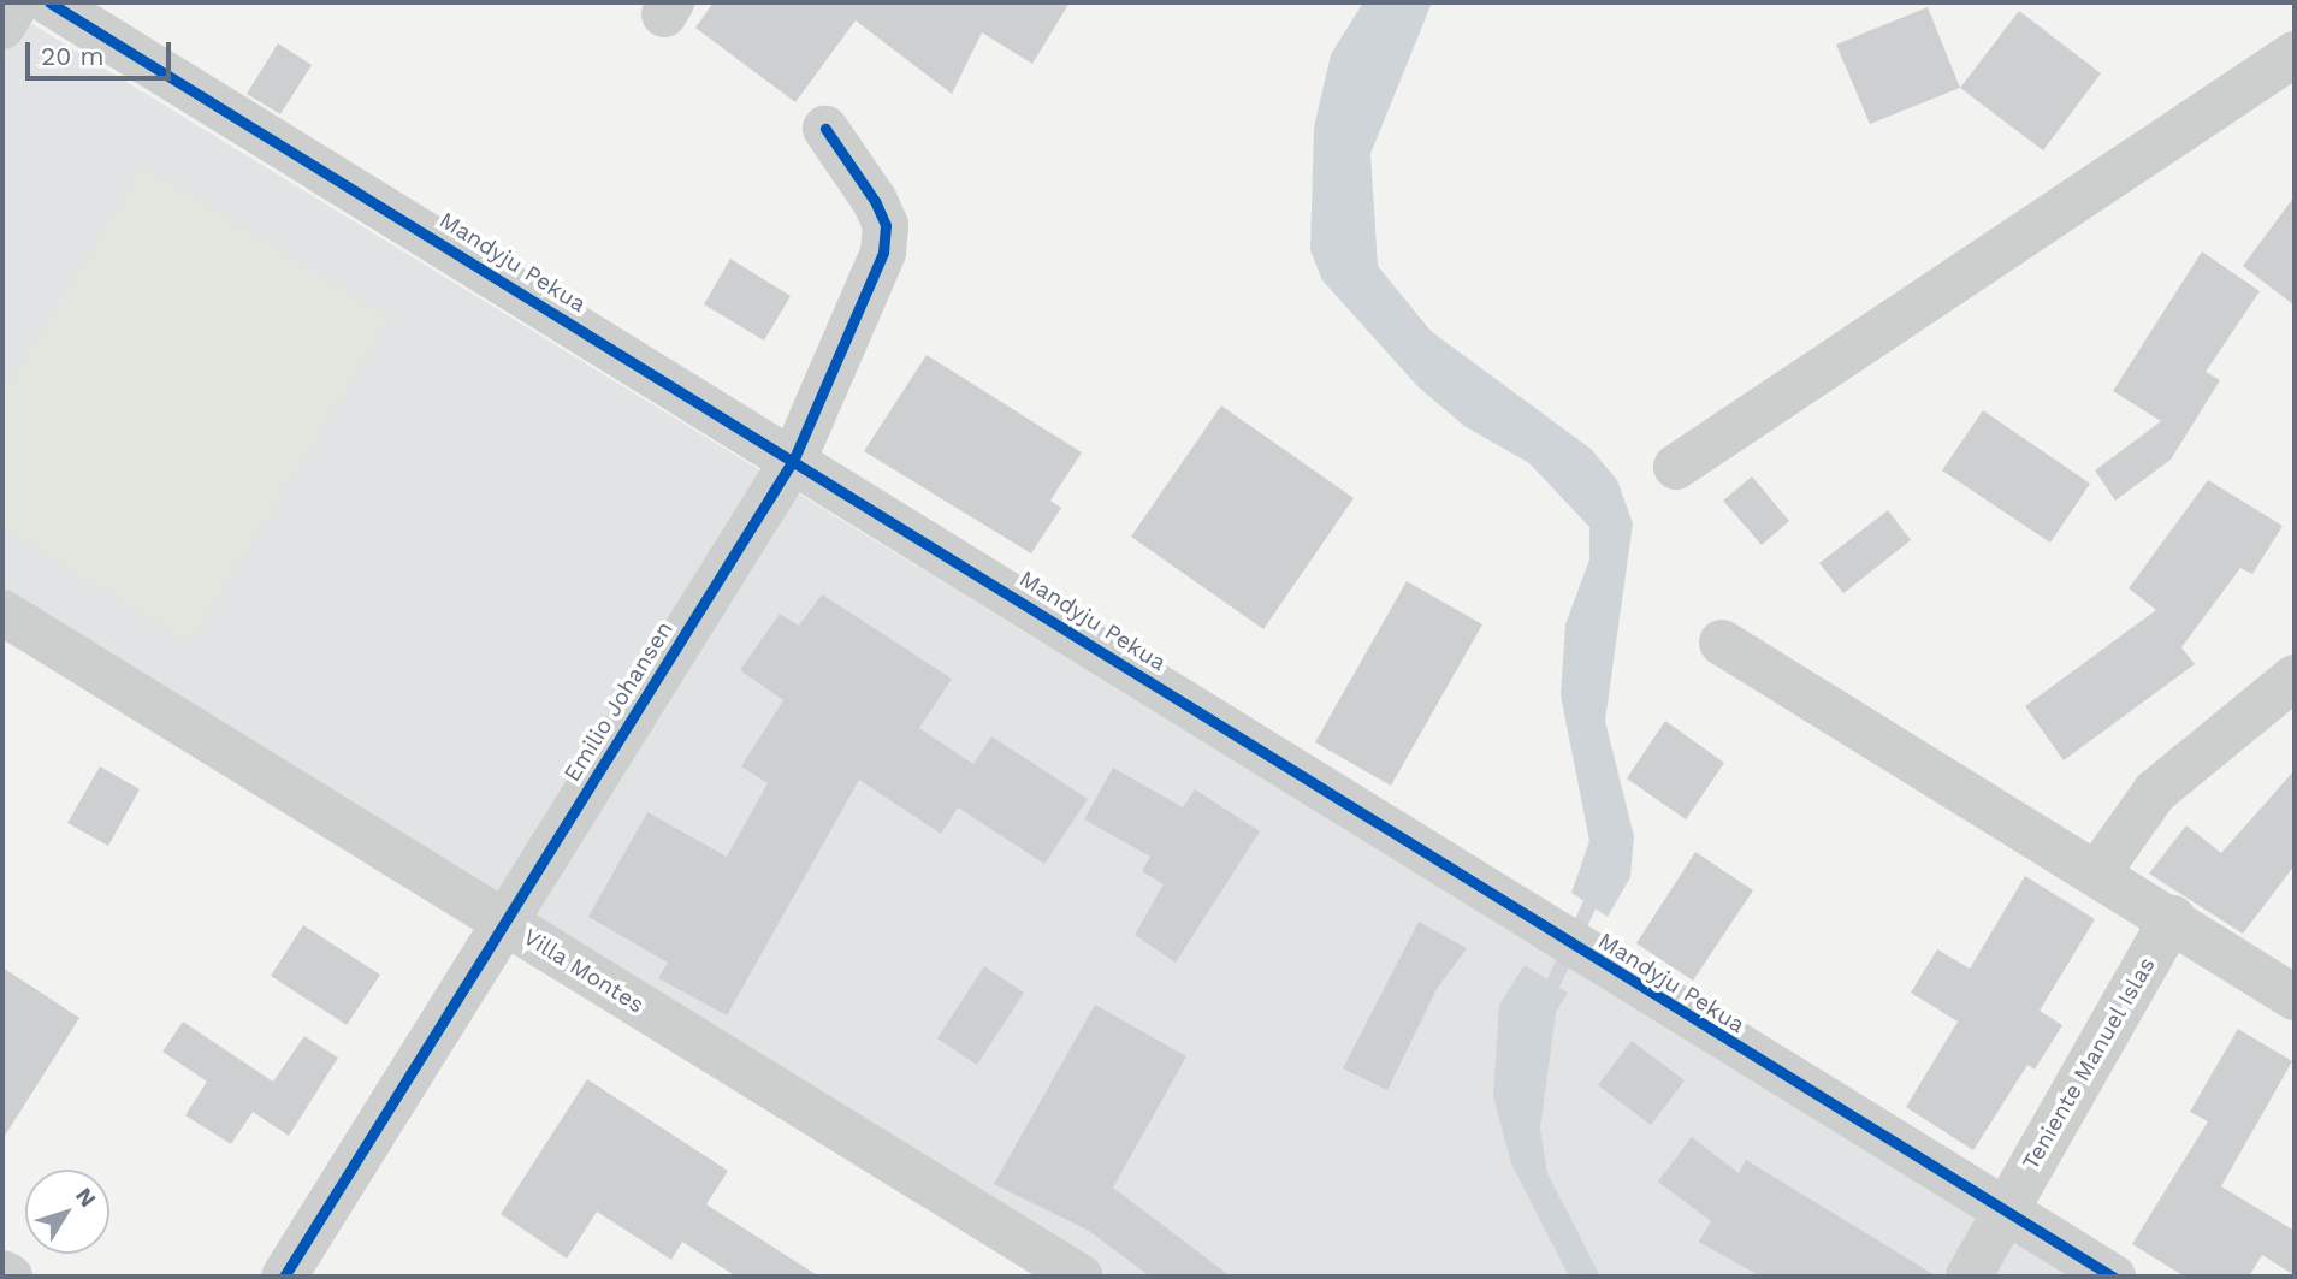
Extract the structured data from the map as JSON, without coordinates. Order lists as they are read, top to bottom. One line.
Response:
{"streets":{"street":["Mandyju Pekua","Emilio Johansen","Villa Montes","Teniente Manuel Islas"]},"crossings":[["Mandyju Pekua","Emilio Johansen"],["Mandyju Pekua","Teniente Manuel Islas"],["Emilio Johansen","Villa Montes"]],"scale_bar":"20 m","north":"top right"}
